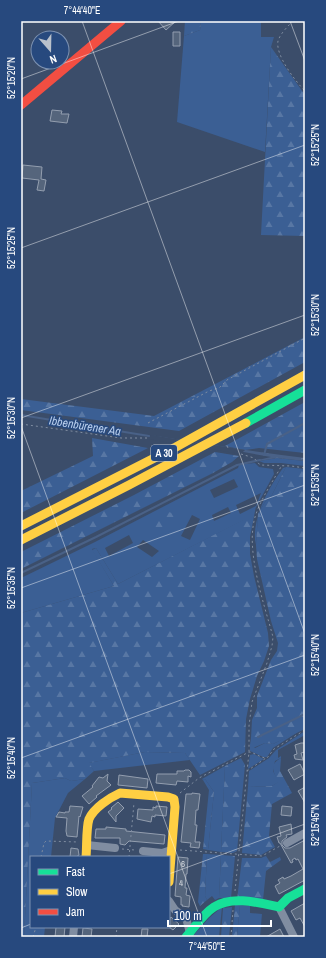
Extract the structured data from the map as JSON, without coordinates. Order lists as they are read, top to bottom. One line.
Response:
{"streets":{"main road":["A 30"]},"water":["Ibbenbürener Aa"],"house_numbers":["6","4"],"legend":["Fast","Slow","Jam"],"scale_bar":"100 m","north":"bottom","coordinates":["7°44'40\"E","52°15'20\"N","52°15'25\"N","52°15'30\"N","52°15'35\"N","52°15'40\"N","52°15'45\"N","7°44'50\"E"]}
